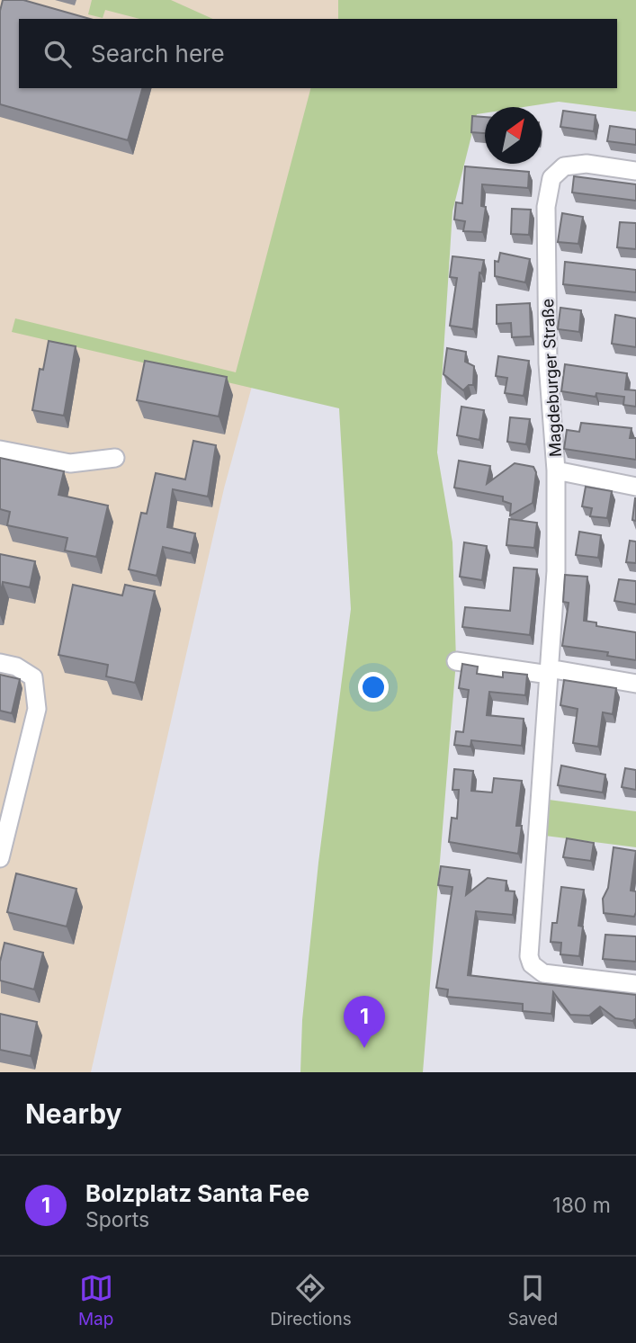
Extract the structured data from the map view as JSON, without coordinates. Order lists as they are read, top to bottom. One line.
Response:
{"streets":{"street":["Magdeburger Straße"]},"north":"top right","page":{"search":"Search here","pins":"1","heading":"Nearby","list":[{"mark":"1","name":"Bolzplatz Santa Fee","note":"Sports","value":"180 m"}],"nav":["Map","Directions","Saved"]}}
